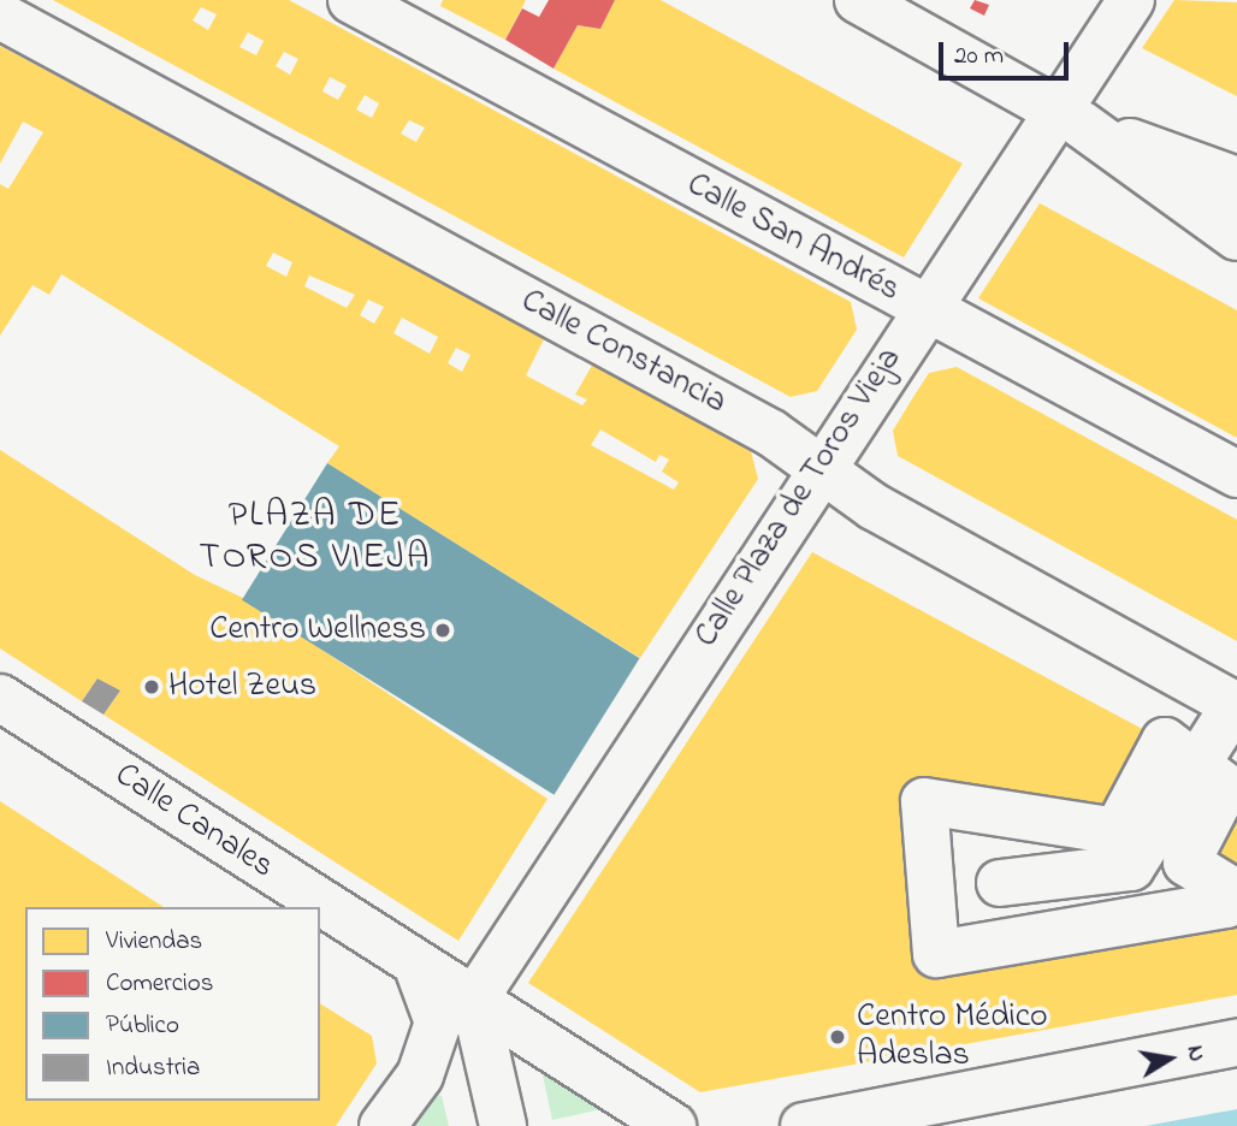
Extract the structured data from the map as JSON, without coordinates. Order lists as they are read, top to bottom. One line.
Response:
{"streets":{"street":["Calle San Andrés","Calle Constancia","Calle Plaza de Toros Vieja","Calle Canales"]},"crossings":[["Calle San Andrés","Calle Plaza de Toros Vieja"],["Calle Constancia","Calle Plaza de Toros Vieja"],["Calle Plaza de Toros Vieja","Calle Canales"]],"districts":["PLAZA DE TOROS VIEJA"],"places":["Centro Wellness","Hotel Zeus","Centro Médico Adeslas"],"legend":["Viviendas","Comercios","Público","Industria"],"scale_bar":"20 m","north":"right"}
